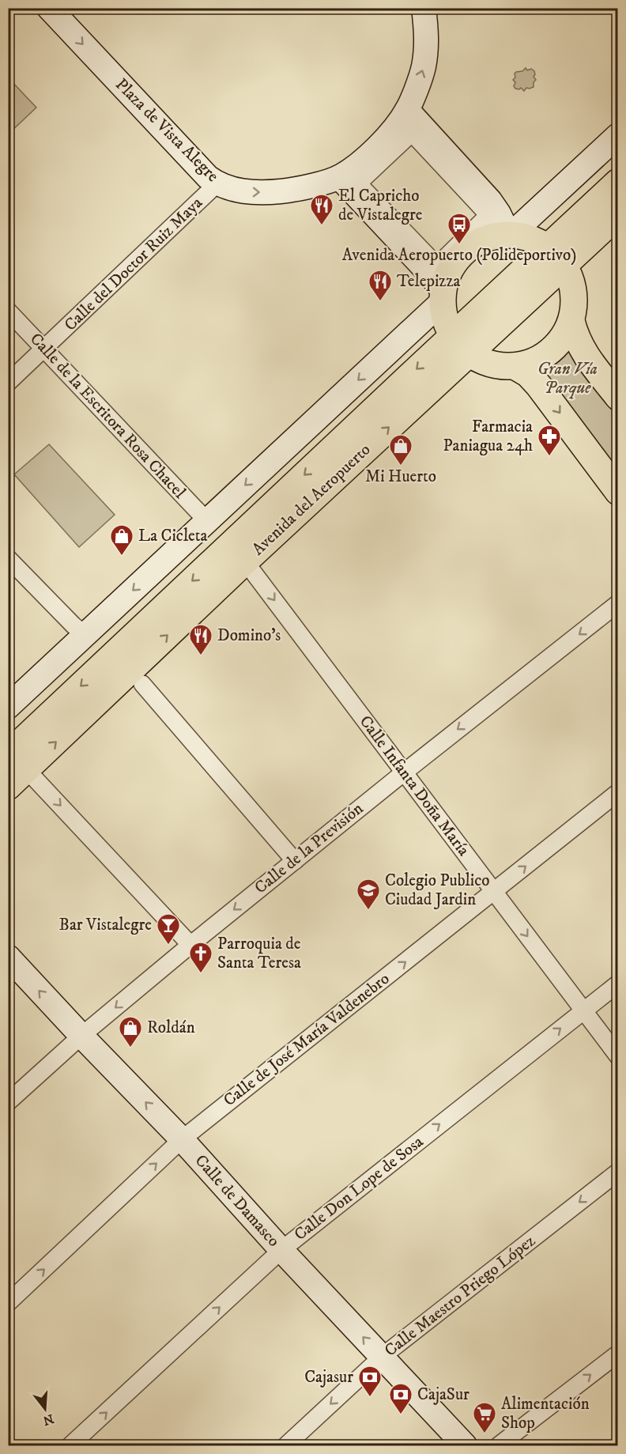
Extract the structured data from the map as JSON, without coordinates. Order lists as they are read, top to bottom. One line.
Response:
{"streets":{"main road":["Avenida del Aeropuerto"],"street":["Plaza de Vista Alegre","Calle del Doctor Ruiz Maya","Calle de la Escritora Rosa Chacel","Calle Infanta Doña María","Calle de la Previsión","Calle de José María Valdenebro","Calle Don Lope de Sosa","Calle de Damasco","Calle Maestro Priego López"]},"crossings":[["Plaza de Vista Alegre","Calle del Doctor Ruiz Maya"],["Calle del Doctor Ruiz Maya","Calle de la Escritora Rosa Chacel"],["Avenida del Aeropuerto","Calle Infanta Doña María"],["Calle Infanta Doña María","Calle de la Previsión"],["Calle Infanta Doña María","Calle de José María Valdenebro"],["Calle Infanta Doña María","Calle Don Lope de Sosa"],["Calle de la Previsión","Calle de Damasco"],["Calle de José María Valdenebro","Calle de Damasco"],["Calle Don Lope de Sosa","Calle de Damasco"],["Calle de Damasco","Calle Maestro Priego López"]],"one_way":["Calle de la Previsión","Calle de José María Valdenebro","Calle Don Lope de Sosa","Calle de Damasco"],"parks":["Gran Vía Parque"],"places":{"restaurant":["El Capricho de Vistalegre","Telepizza","Domino's"],"bus stop":["Avenida Aeropuerto (Polideportivo)"],"pharmacy":["Farmacia Paniagua 24h"],"shop":["Mi Huerto","La Cicleta","Roldán"],"school or university":["Colegio Publico Ciudad Jardin"],"bar":["Bar Vistalegre"],"church":["Parroquia de Santa Teresa"],"bank":["Cajasur","CajaSur"],"supermarket":["Alimentación Shop"]},"north":"bottom"}
